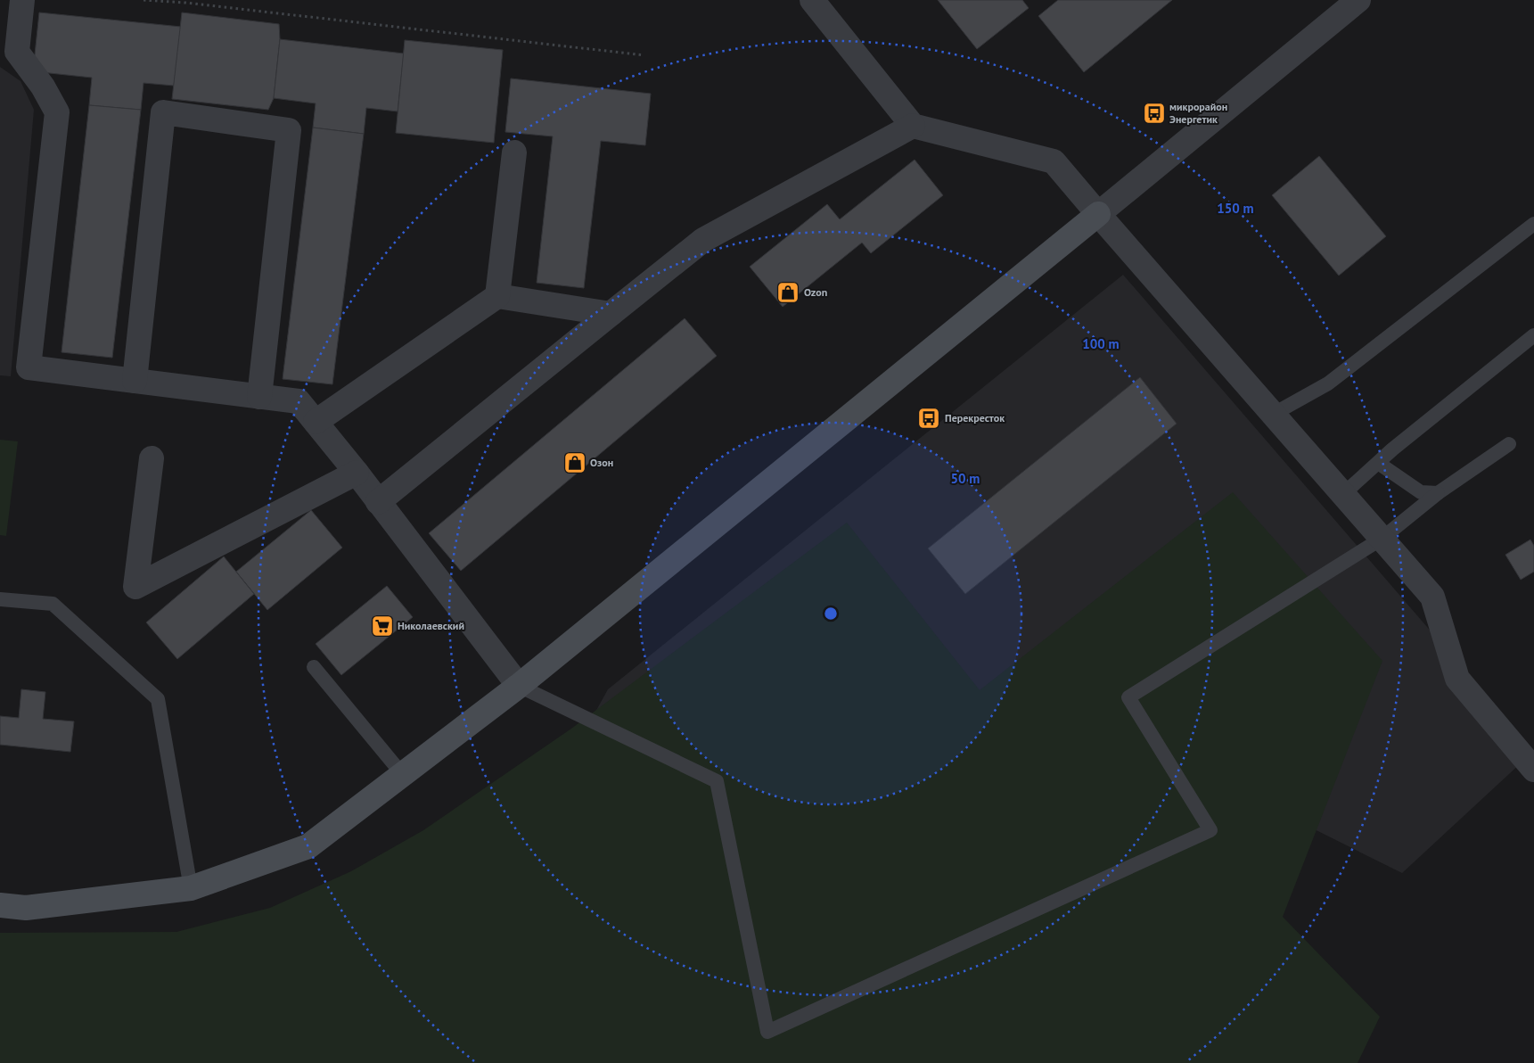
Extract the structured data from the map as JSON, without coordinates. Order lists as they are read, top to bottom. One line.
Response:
{"places":{"bus stop":["микрорайон Энергетик","Перекресток"],"shop":["Ozon","Озон"],"supermarket":["Николаевский"]},"rings":["150 m","100 m","50 m"]}
